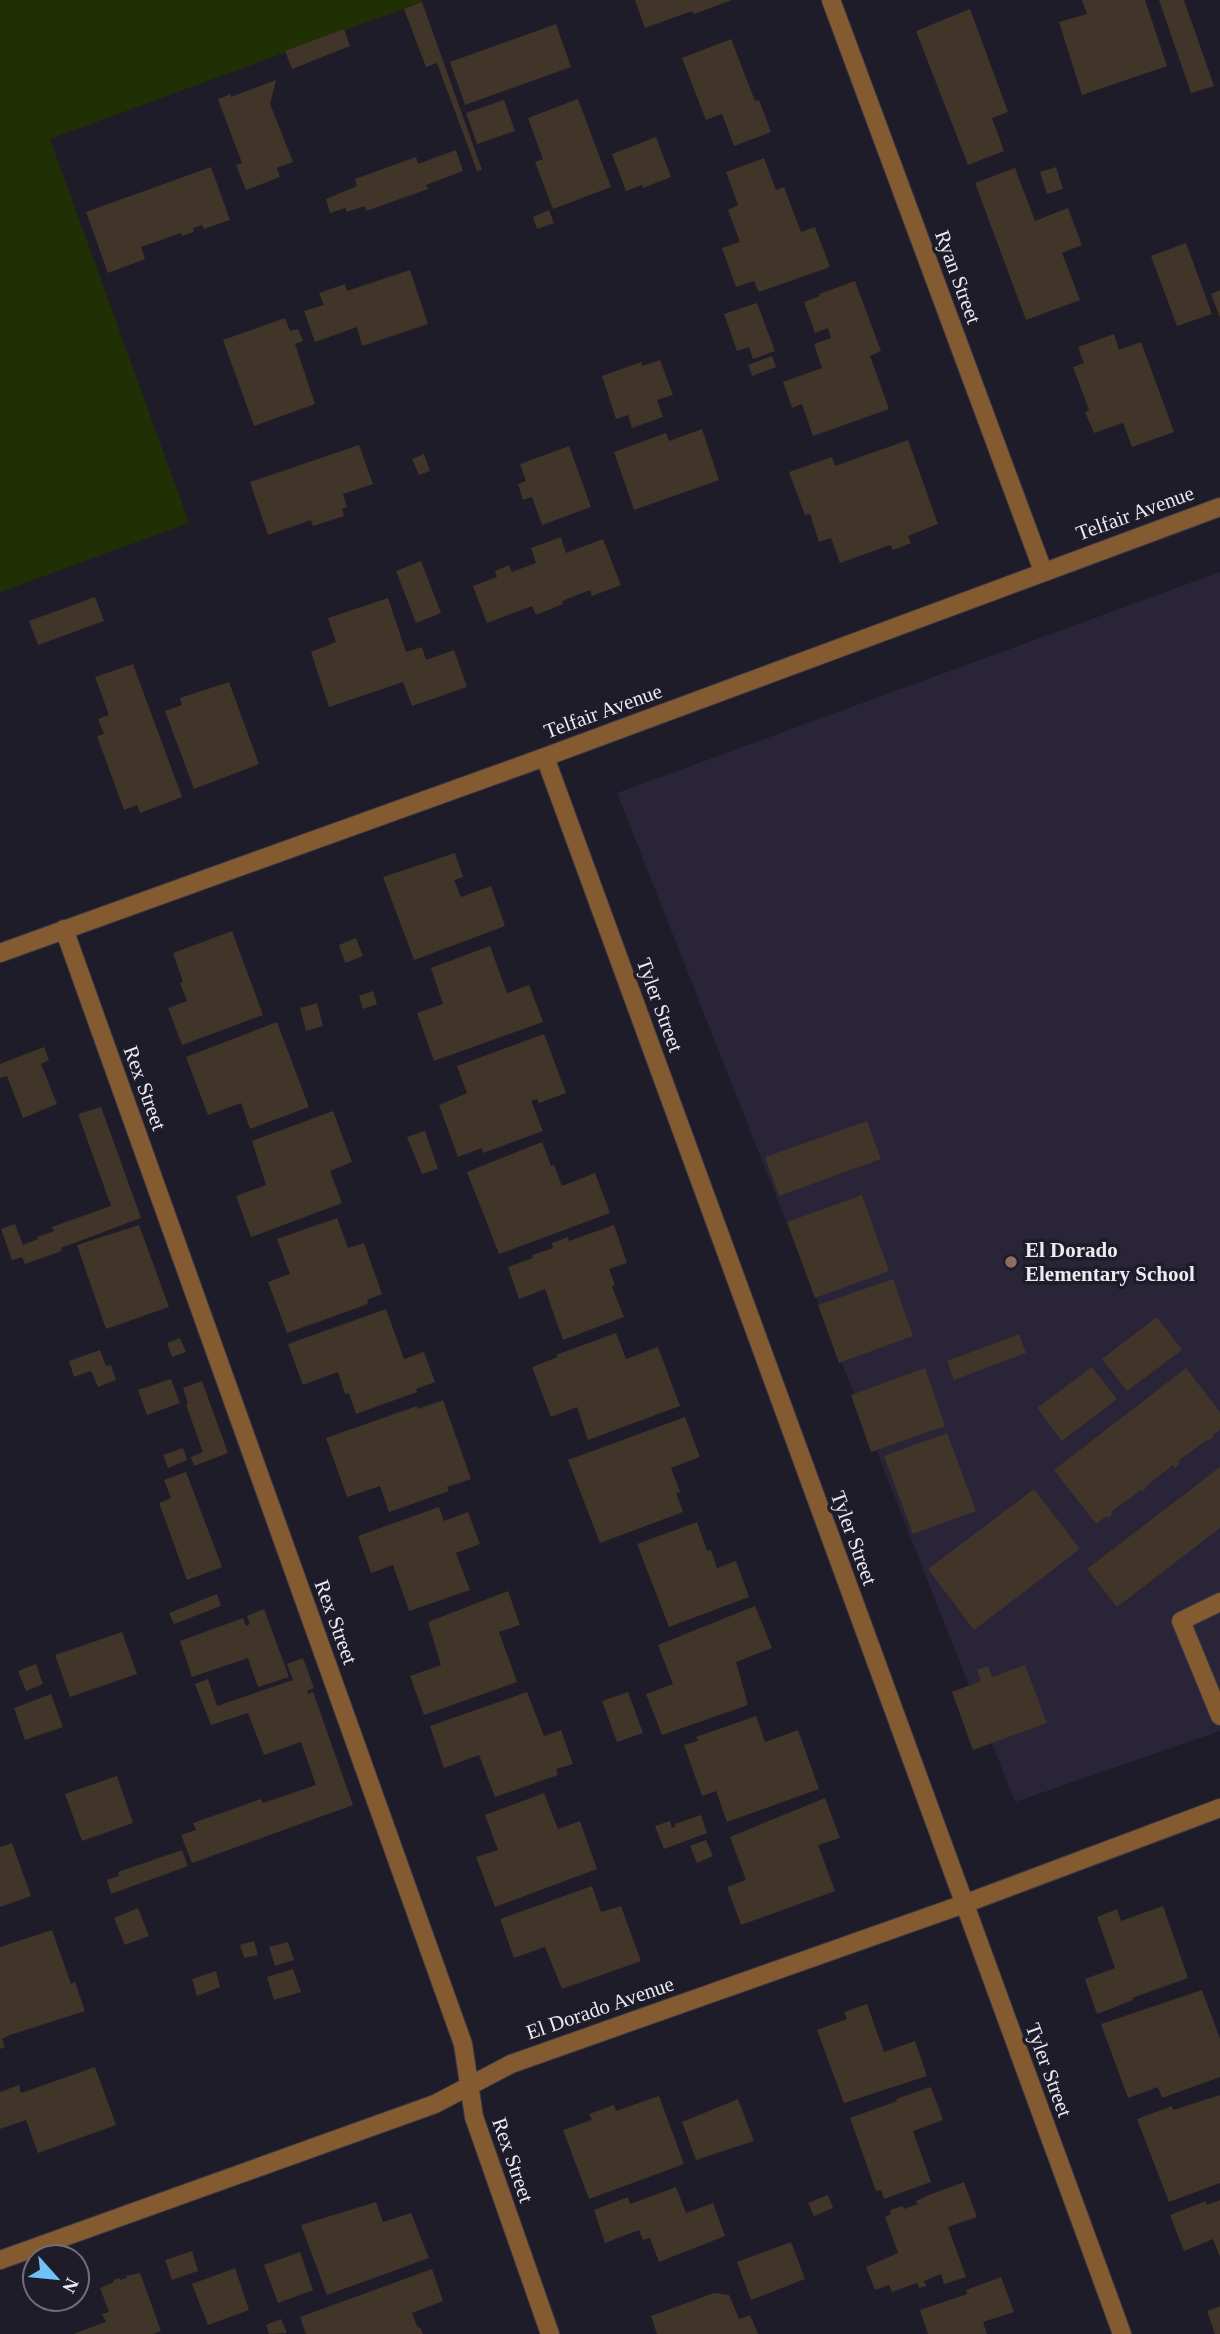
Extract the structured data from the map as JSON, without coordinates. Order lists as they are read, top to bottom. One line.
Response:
{"streets":{"street":["Ryan Street","Telfair Avenue","Tyler Street","Rex Street","El Dorado Avenue"]},"crossings":[["Ryan Street","Telfair Avenue"],["Telfair Avenue","Tyler Street"],["Telfair Avenue","Rex Street"],["Tyler Street","El Dorado Avenue"],["Rex Street","El Dorado Avenue"]],"places":["El Dorado Elementary School"],"north":"bottom right"}
